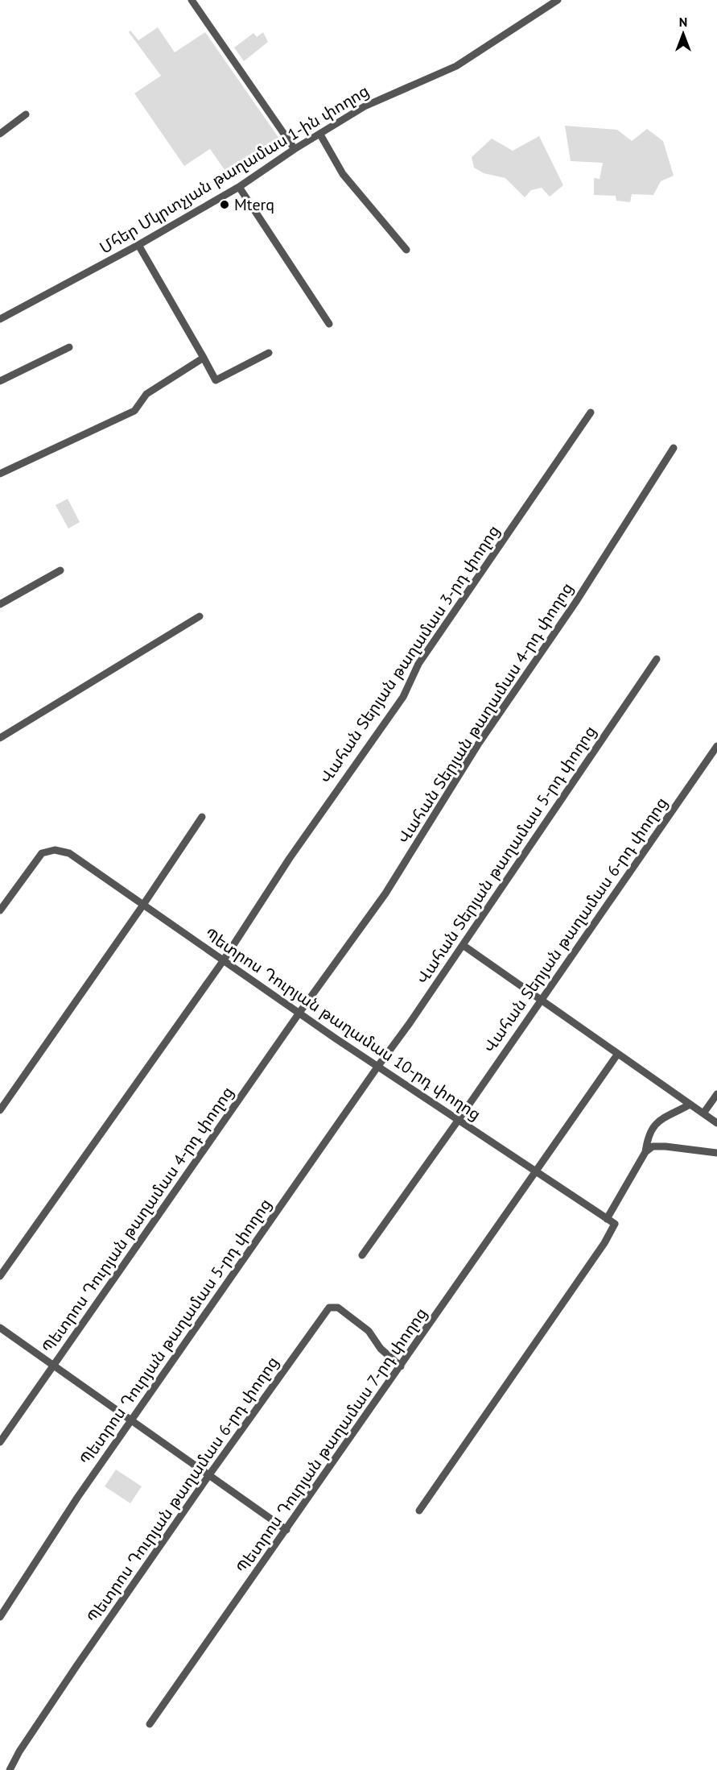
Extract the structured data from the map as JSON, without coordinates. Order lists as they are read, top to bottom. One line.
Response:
{"streets":{"street":["Մհեր Մկրտչյան թաղամաս 1-ին փողոց","Վահան Տերյան թաղամաս 3-րդ փողոց","Վահան Տերյան թաղամաս 4-րդ փողոց","Վահան Տերյան թաղամաս 5-րդ փողոց","Վահան Տերյան թաղամաս 6-րդ փողոց","Պետրոս Դուրյան թաղամաս 10-րդ փողոց","Պետրոս Դուրյան թաղամաս 4-րդ փողոց","Պետրոս Դուրյան թաղամաս 5-րդ փողոց","Պետրոս Դուրյան թաղամաս 7-րդ փողոց","Պետրոս Դուրյան թաղամաս 6-րդ փողոց"]},"crossings":[["Վահան Տերյան թաղամաս 3-րդ փողոց","Պետրոս Դուրյան թաղամաս 10-րդ փողոց"],["Վահան Տերյան թաղամաս 4-րդ փողոց","Պետրոս Դուրյան թաղամաս 10-րդ փողոց"],["Վահան Տերյան թաղամաս 4-րդ փողոց","Պետրոս Դուրյան թաղամաս 4-րդ փողոց"],["Վահան Տերյան թաղամաս 5-րդ փողոց","Պետրոս Դուրյան թաղամաս 10-րդ փողոց"],["Վահան Տերյան թաղամաս 5-րդ փողոց","Պետրոս Դուրյան թաղամաս 5-րդ փողոց"],["Վահան Տերյան թաղամաս 6-րդ փողոց","Պետրոս Դուրյան թաղամաս 10-րդ փողոց"],["Պետրոս Դուրյան թաղամաս 10-րդ փողոց","Պետրոս Դուրյան թաղամաս 4-րդ փողոց"],["Պետրոս Դուրյան թաղամաս 10-րդ փողոց","Պետրոս Դուրյան թաղամաս 5-րդ փողոց"],["Պետրոս Դուրյան թաղամաս 10-րդ փողոց","Պետրոս Դուրյան թաղամաս 7-րդ փողոց"],["Պետրոս Դուրյան թաղամաս 7-րդ փողոց","Պետրոս Դուրյան թաղամաս 6-րդ փողոց"]],"places":["Mterq"],"north":"top"}
